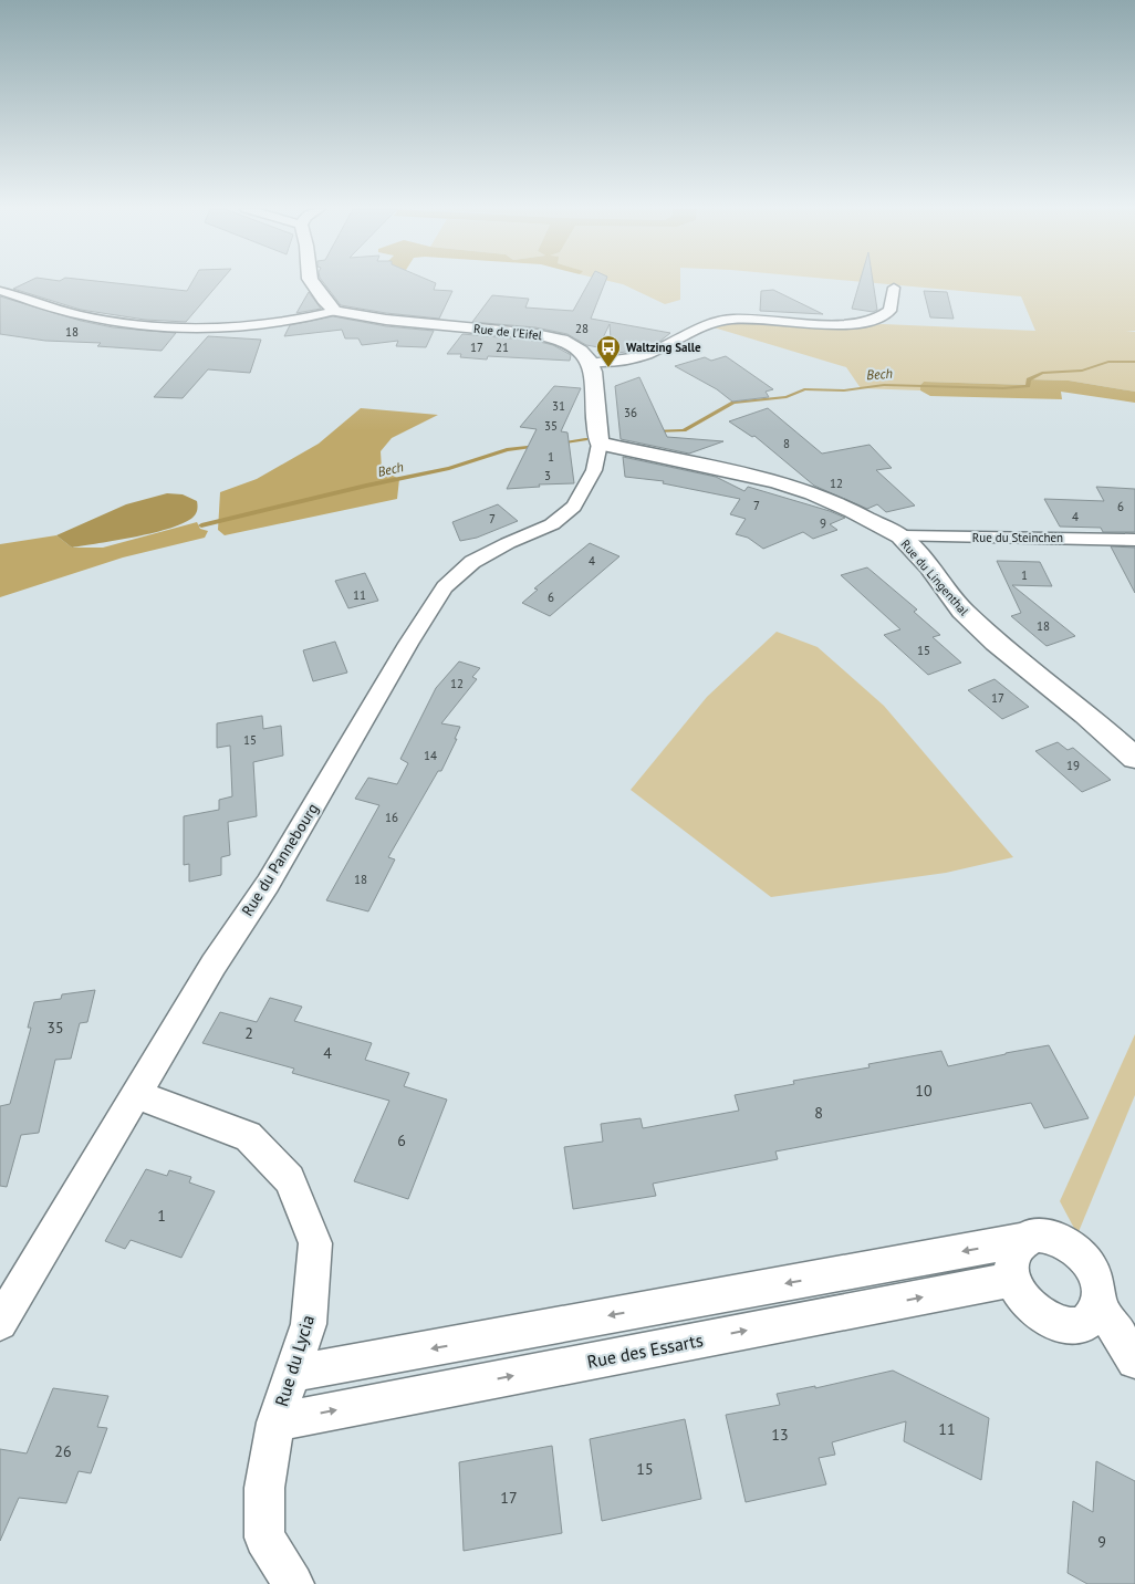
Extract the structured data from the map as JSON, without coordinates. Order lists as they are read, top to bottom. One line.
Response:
{"streets":{"street":["Rue de l'Eifel","Rue du Steinchen","Rue du Lingenthal","Rue du Pannebourg","Rue des Essarts","Rue du Lycia"]},"crossings":[["Rue du Steinchen","Rue du Lingenthal"],["Rue du Lingenthal","Rue du Pannebourg"],["Rue du Pannebourg","Rue du Lycia"],["Rue des Essarts","Rue du Lycia"]],"water":["Bech"],"places":{"bus stop":["Waltzing Salle"]},"house_numbers":["28","18","17","21","31","36","35","8","1","3","12","7","6","4","7","9","4","1","11","6","18","15","12","17","15","14","19","16","18","35","2","4","10","8","6","1","11","13","26","15","17","9"]}
